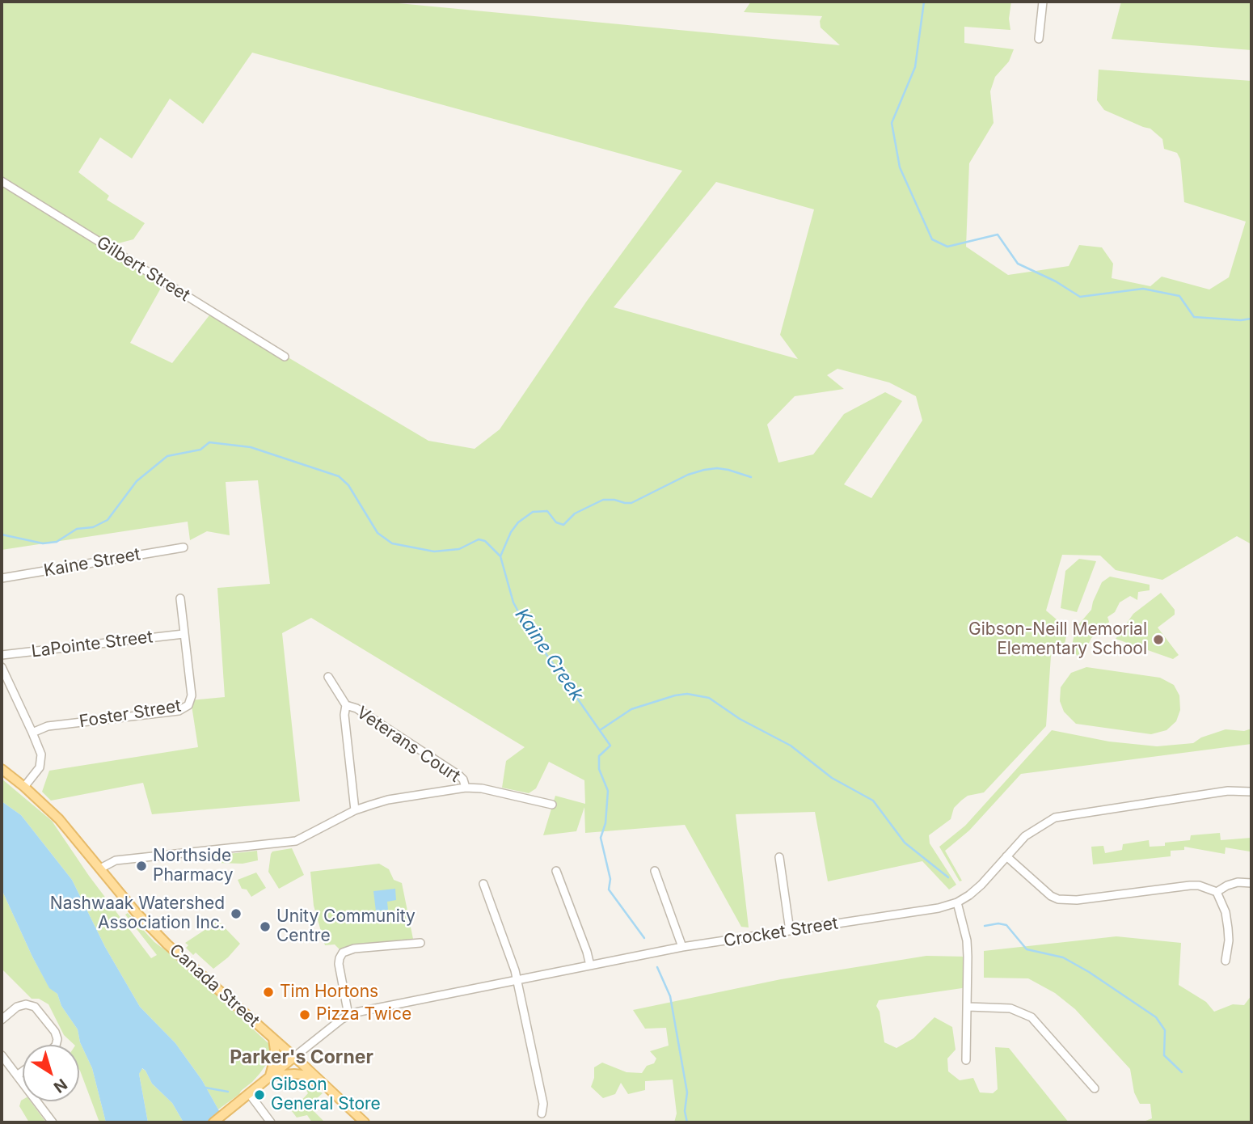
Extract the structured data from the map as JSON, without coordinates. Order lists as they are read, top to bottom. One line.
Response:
{"streets":{"main road":["Canada Street"],"street":["Gilbert Street","Kaine Street","LaPointe Street","Foster Street","Veterans Court","Crocket Street"]},"crossings":[["LaPointe Street","Foster Street"],["Crocket Street","Canada Street"]],"districts":["Parker's Corner"],"water":["Kaine Creek"],"places":["Gibson-Neill Memorial Elementary School","Northside Pharmacy","Nashwaak Watershed Association Inc.","Unity Community Centre","Tim Hortons","Pizza Twice","Gibson General Store"],"north":"bottom right"}
